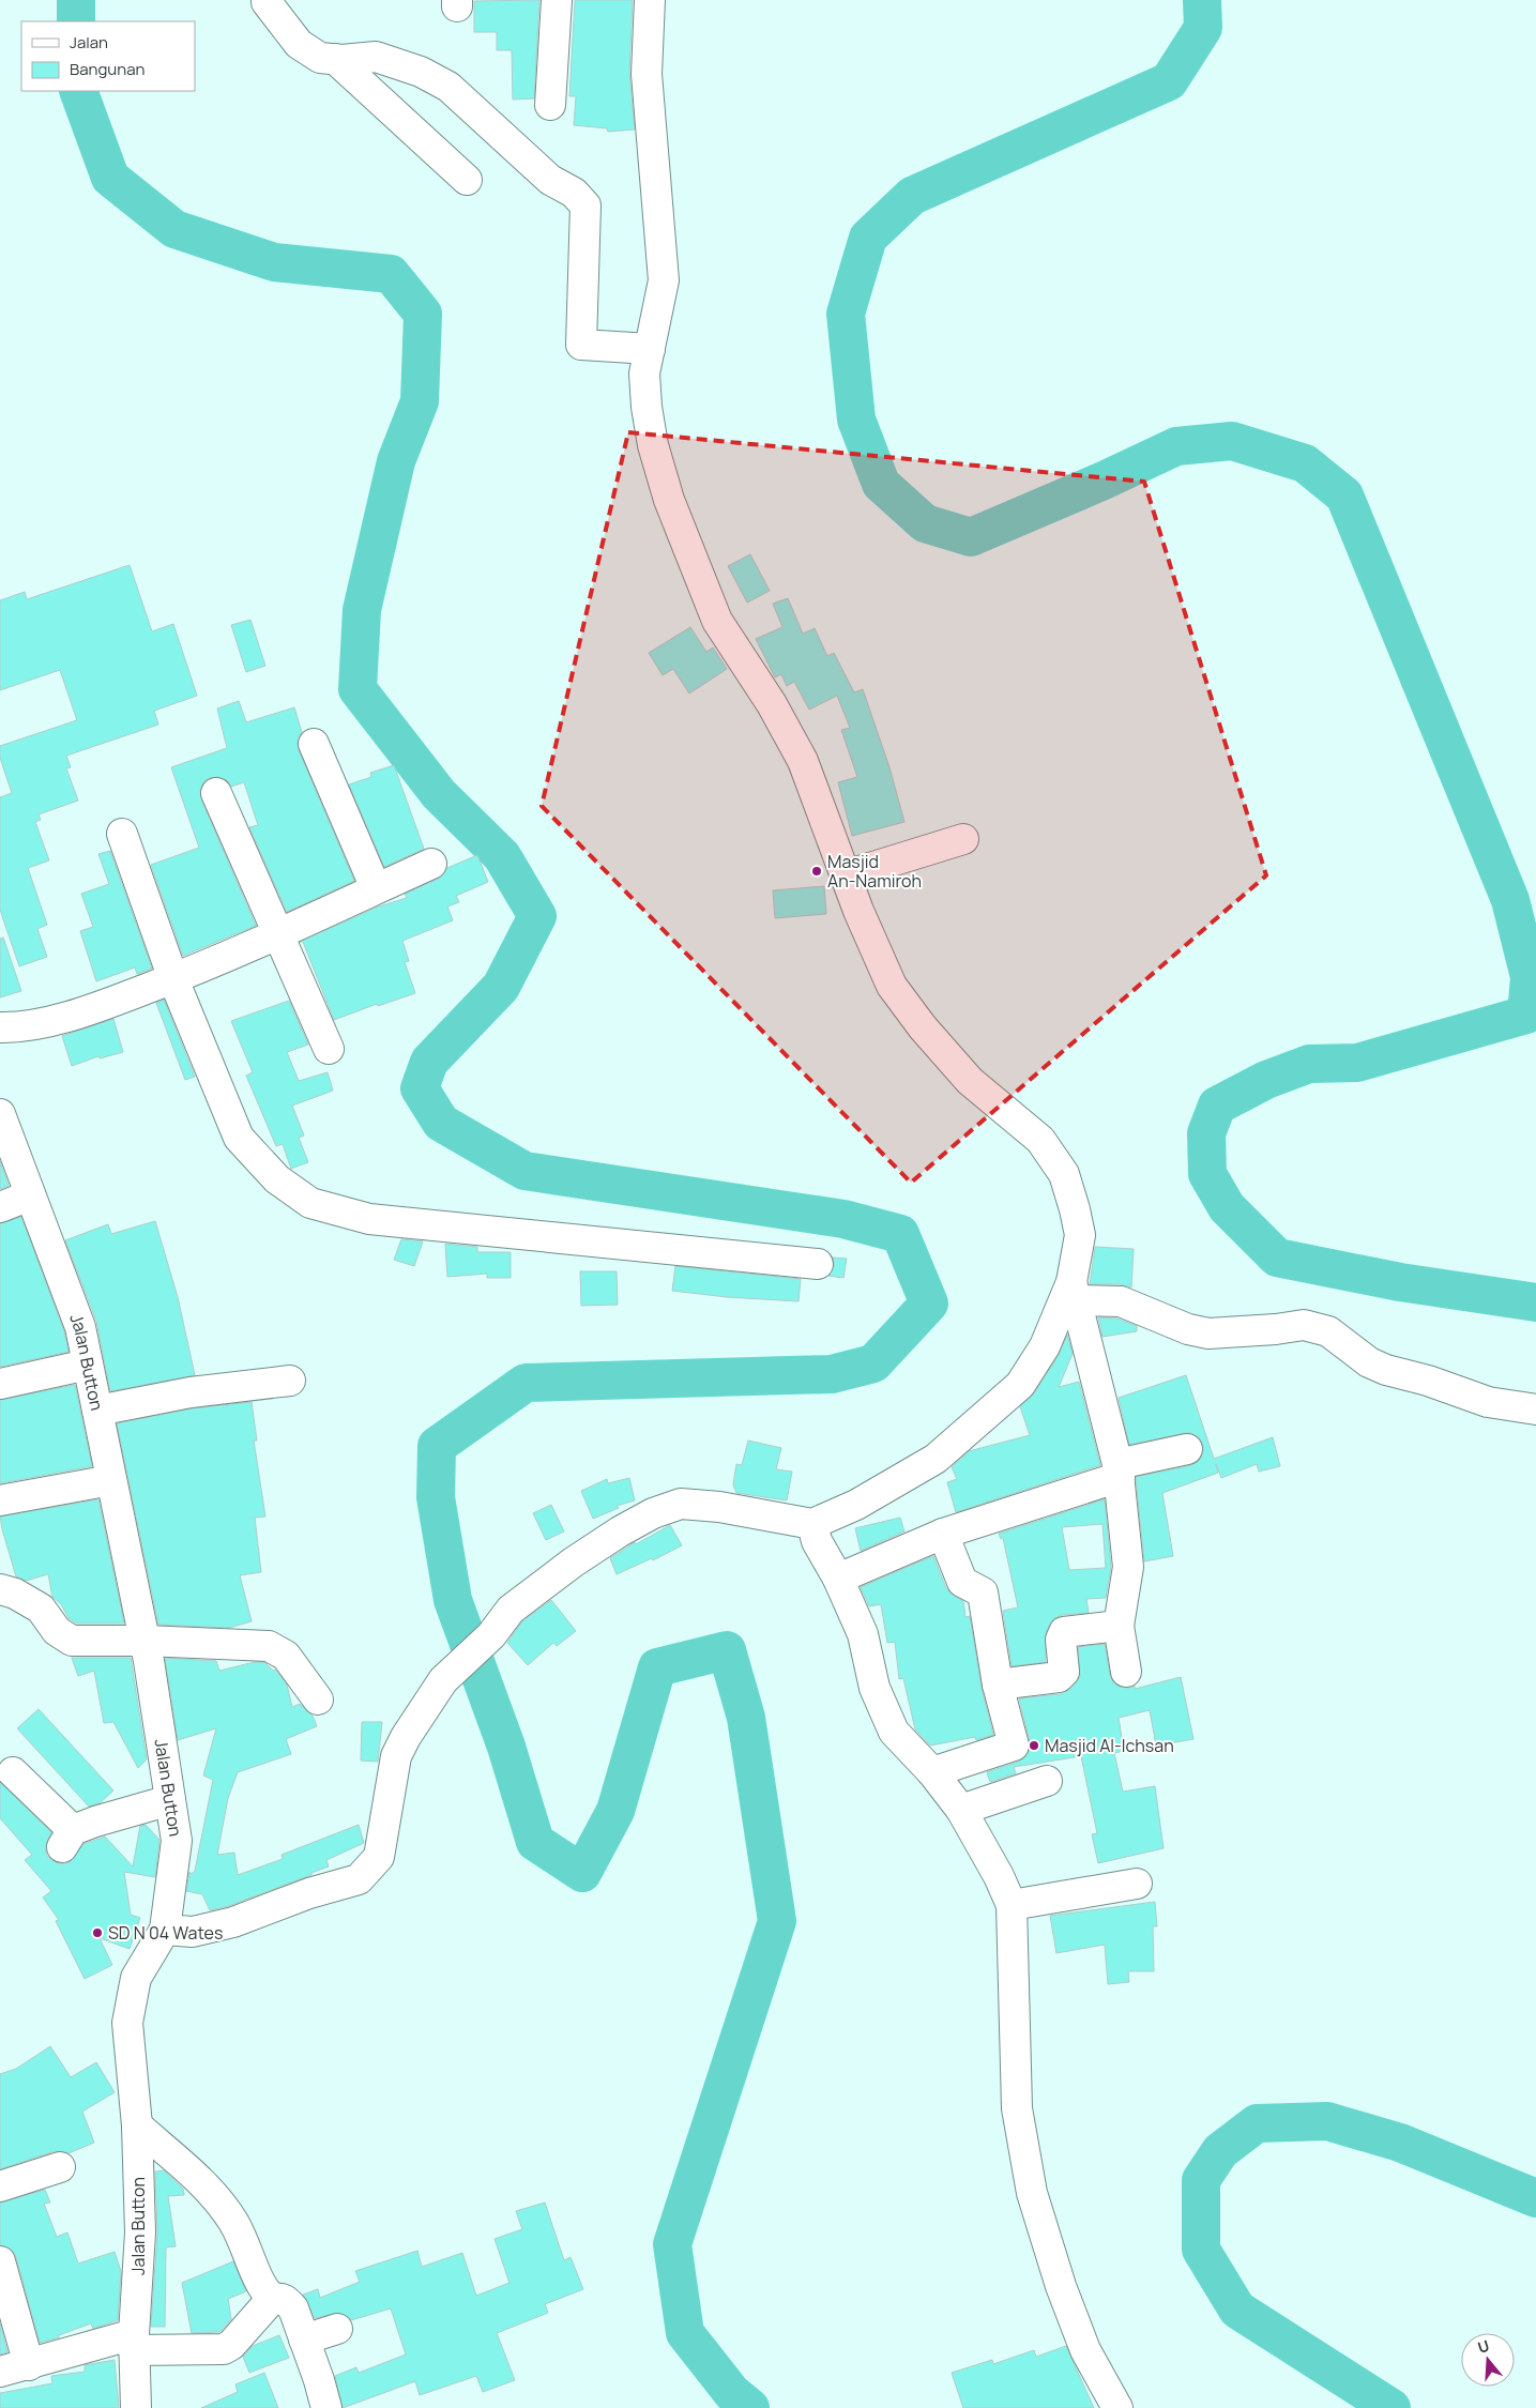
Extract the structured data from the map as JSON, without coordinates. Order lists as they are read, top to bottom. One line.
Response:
{"streets":{"street":["Jalan Button"]},"places":["Masjid An-Namiroh","Masjid Al-Ichsan","SD N 04 Wates"],"legend":["Jalan","Bangunan"],"north":"top"}
